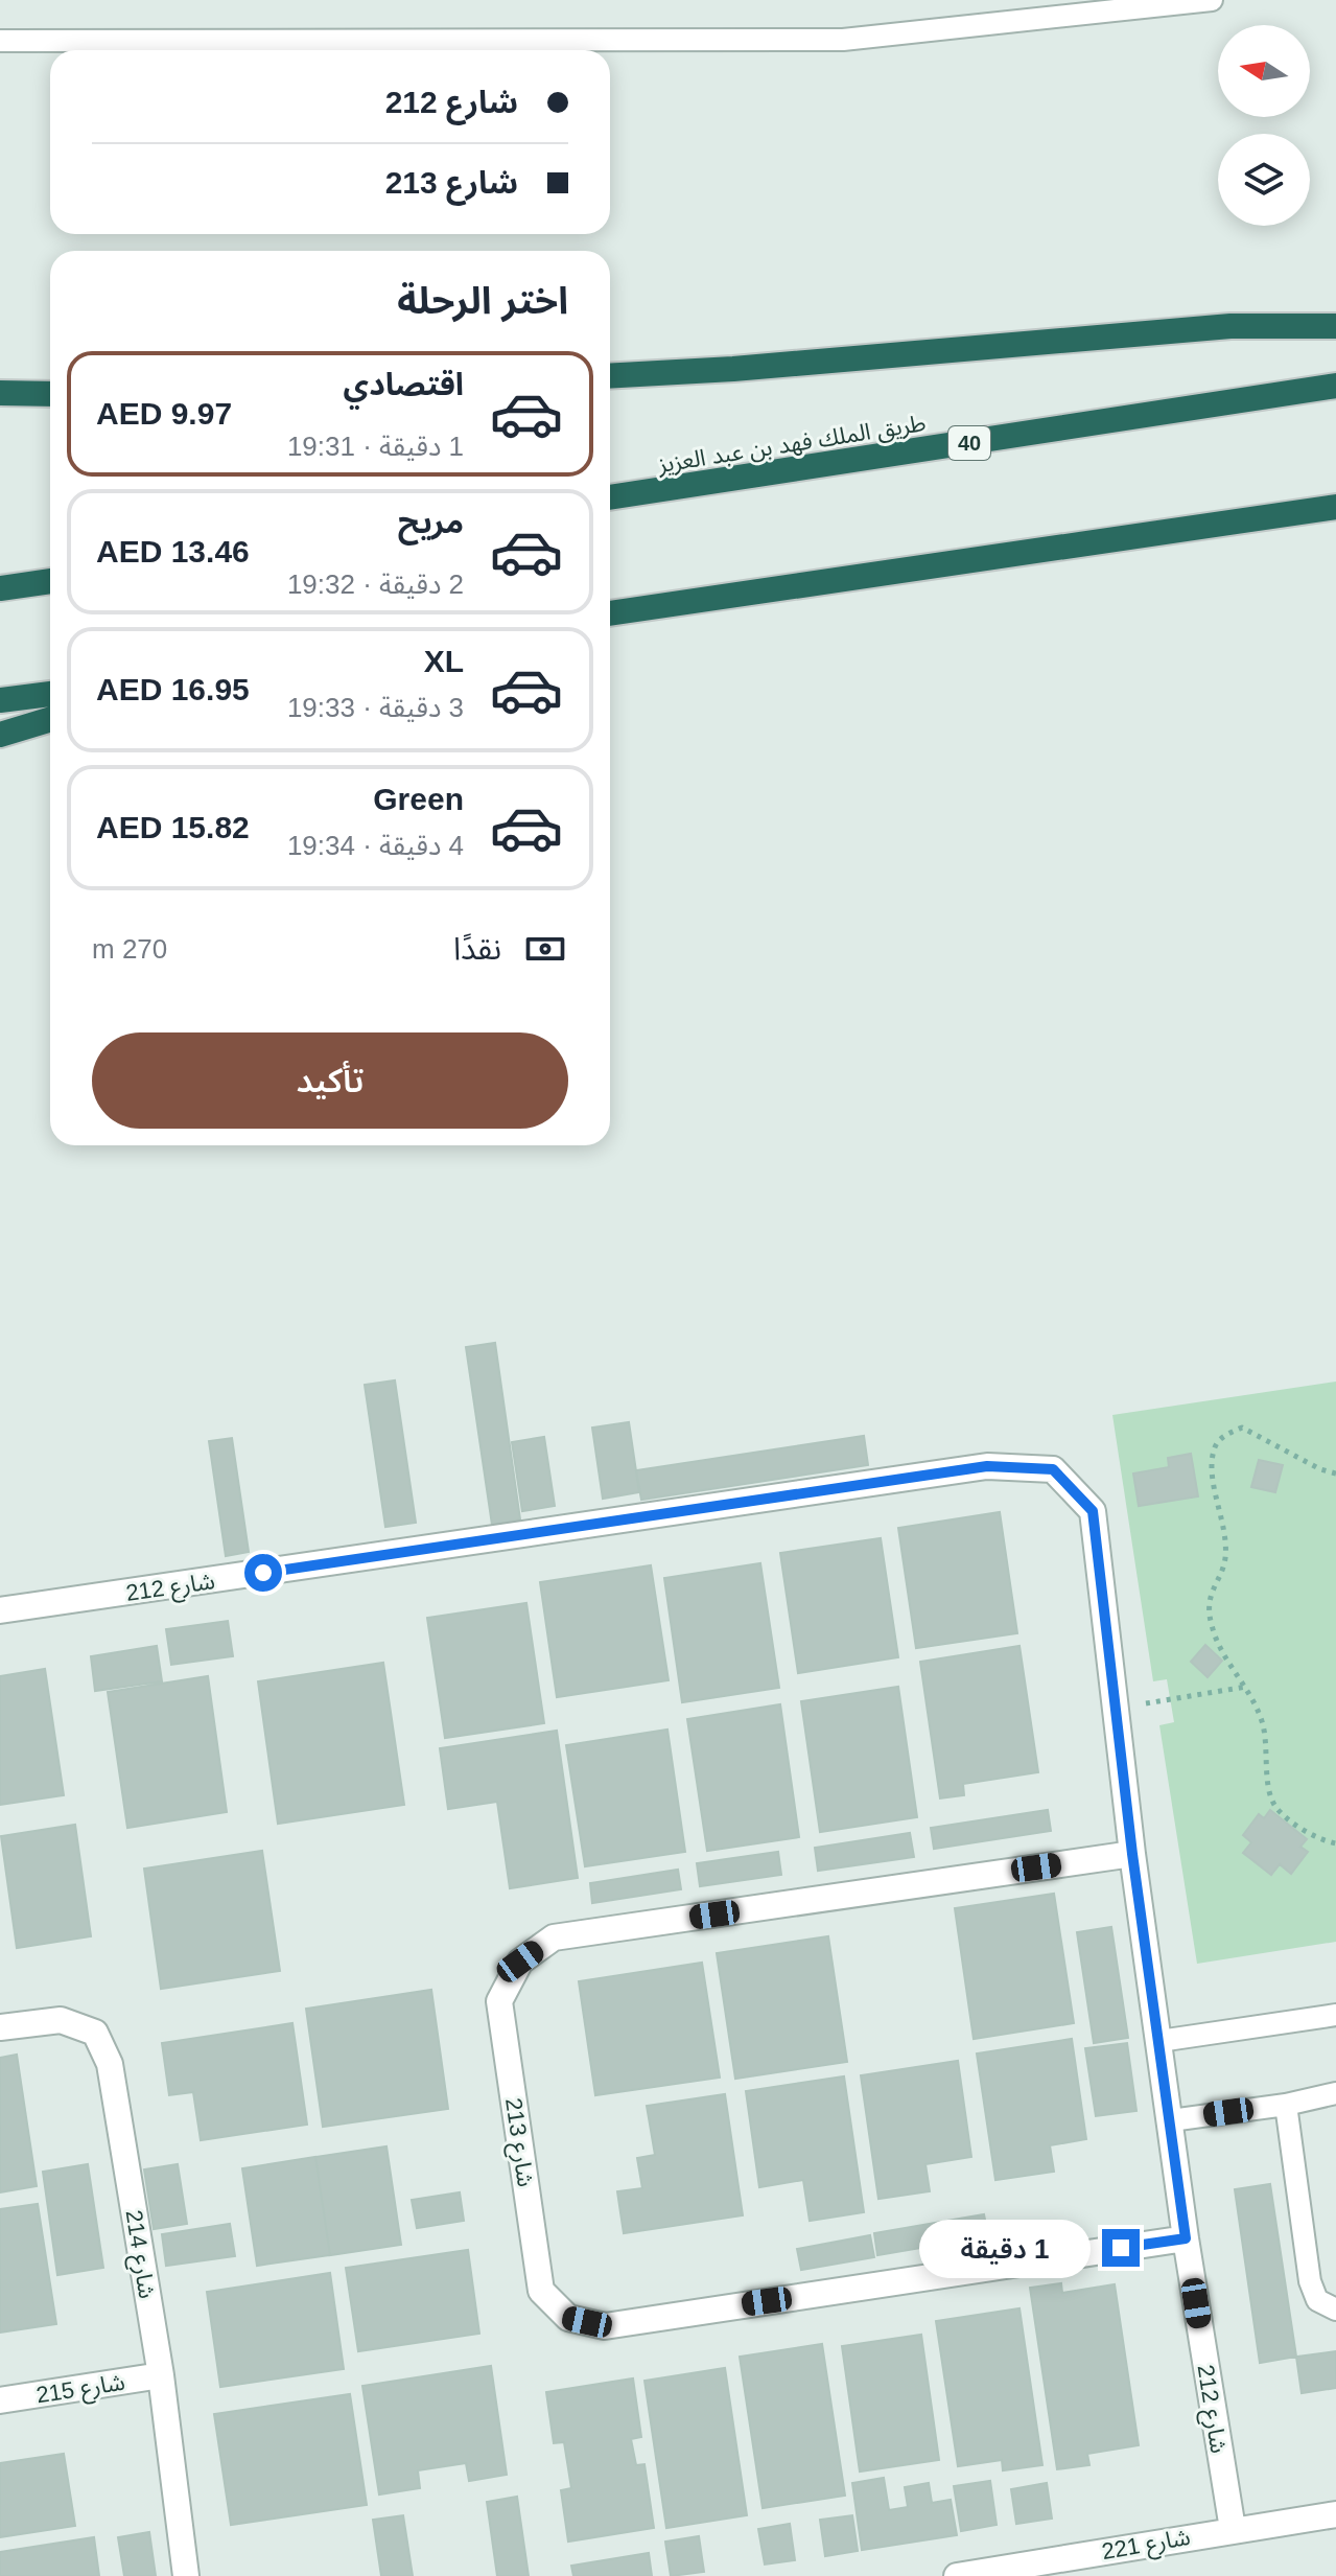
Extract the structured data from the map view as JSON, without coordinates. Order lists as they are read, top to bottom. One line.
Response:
{"streets":{"highway":["طريق الملك فهد بن عبد العزيز","40"],"street":["شارع 212","شارع 213","شارع 214","شارع 215","شارع 221"]},"crossings":[["شارع 212","شارع 213"],["شارع 212","شارع 221"],["شارع 214","شارع 215"]],"north":"left","page":{"banner":["شارع 212","شارع 213"],"heading":"اختر الرحلة","list":[{"name":"اقتصادي","note":"1 دقيقة · 19:31","value":"AED 9.97"},{"name":"مريح","note":"2 دقيقة · 19:32","value":"AED 13.46"},{"name":"XL","note":"3 دقيقة · 19:33","value":"AED 16.95"},{"name":"Green","note":"4 دقيقة · 19:34","value":"AED 15.82"}],"pay":["نقدًا","270 m"],"buttons":"تأكيد","bubble":"1 دقيقة"}}
